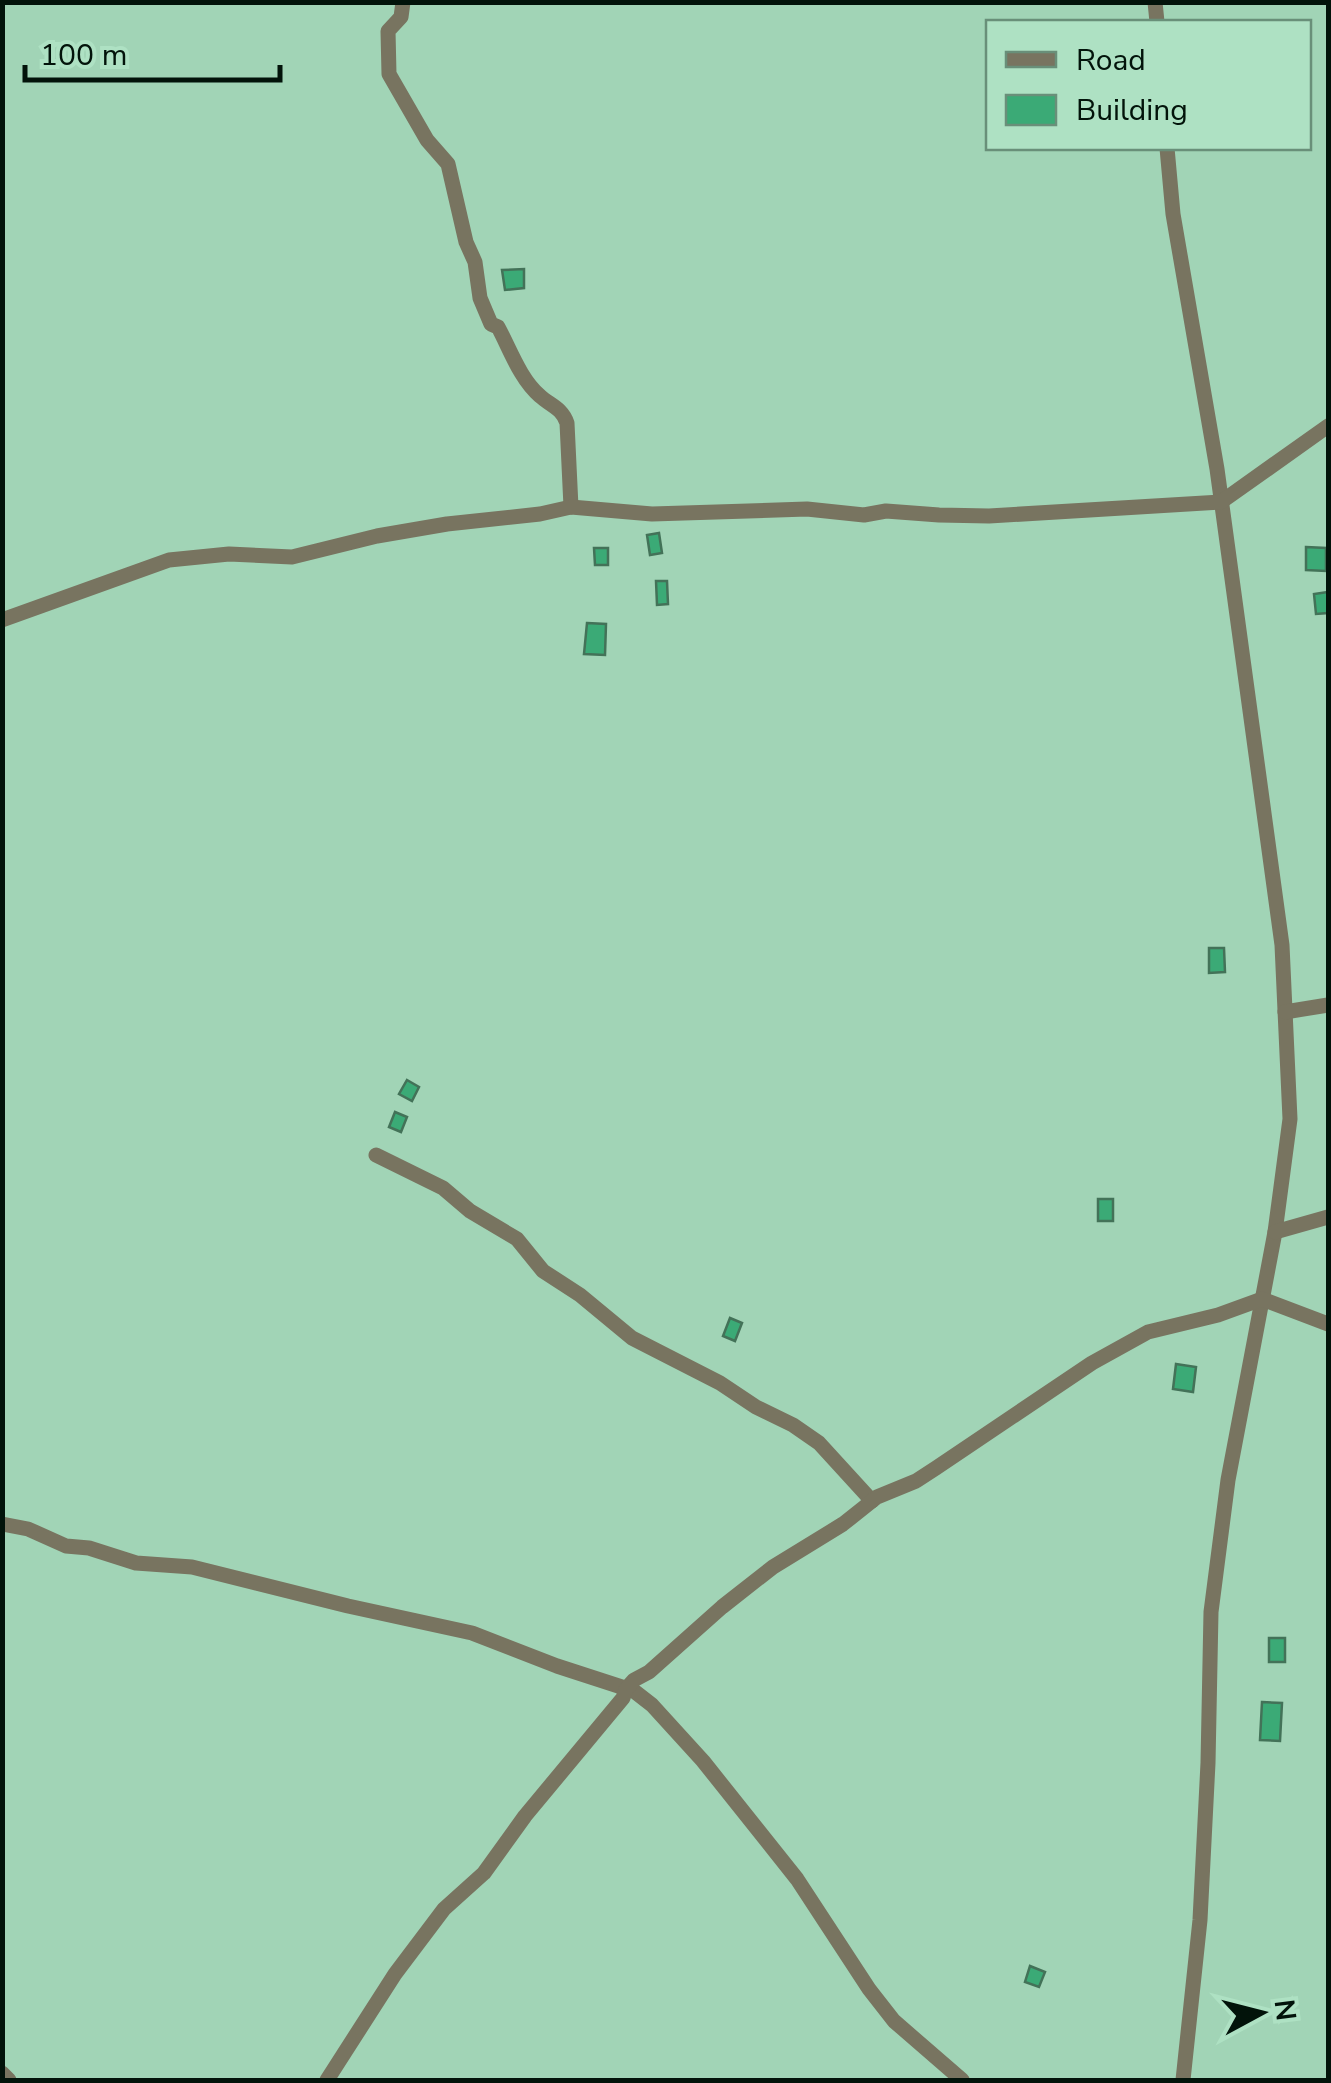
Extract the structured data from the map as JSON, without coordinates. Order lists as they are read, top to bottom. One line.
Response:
{"legend":["Road","Building"],"scale_bar":"100 m","north":"right"}
